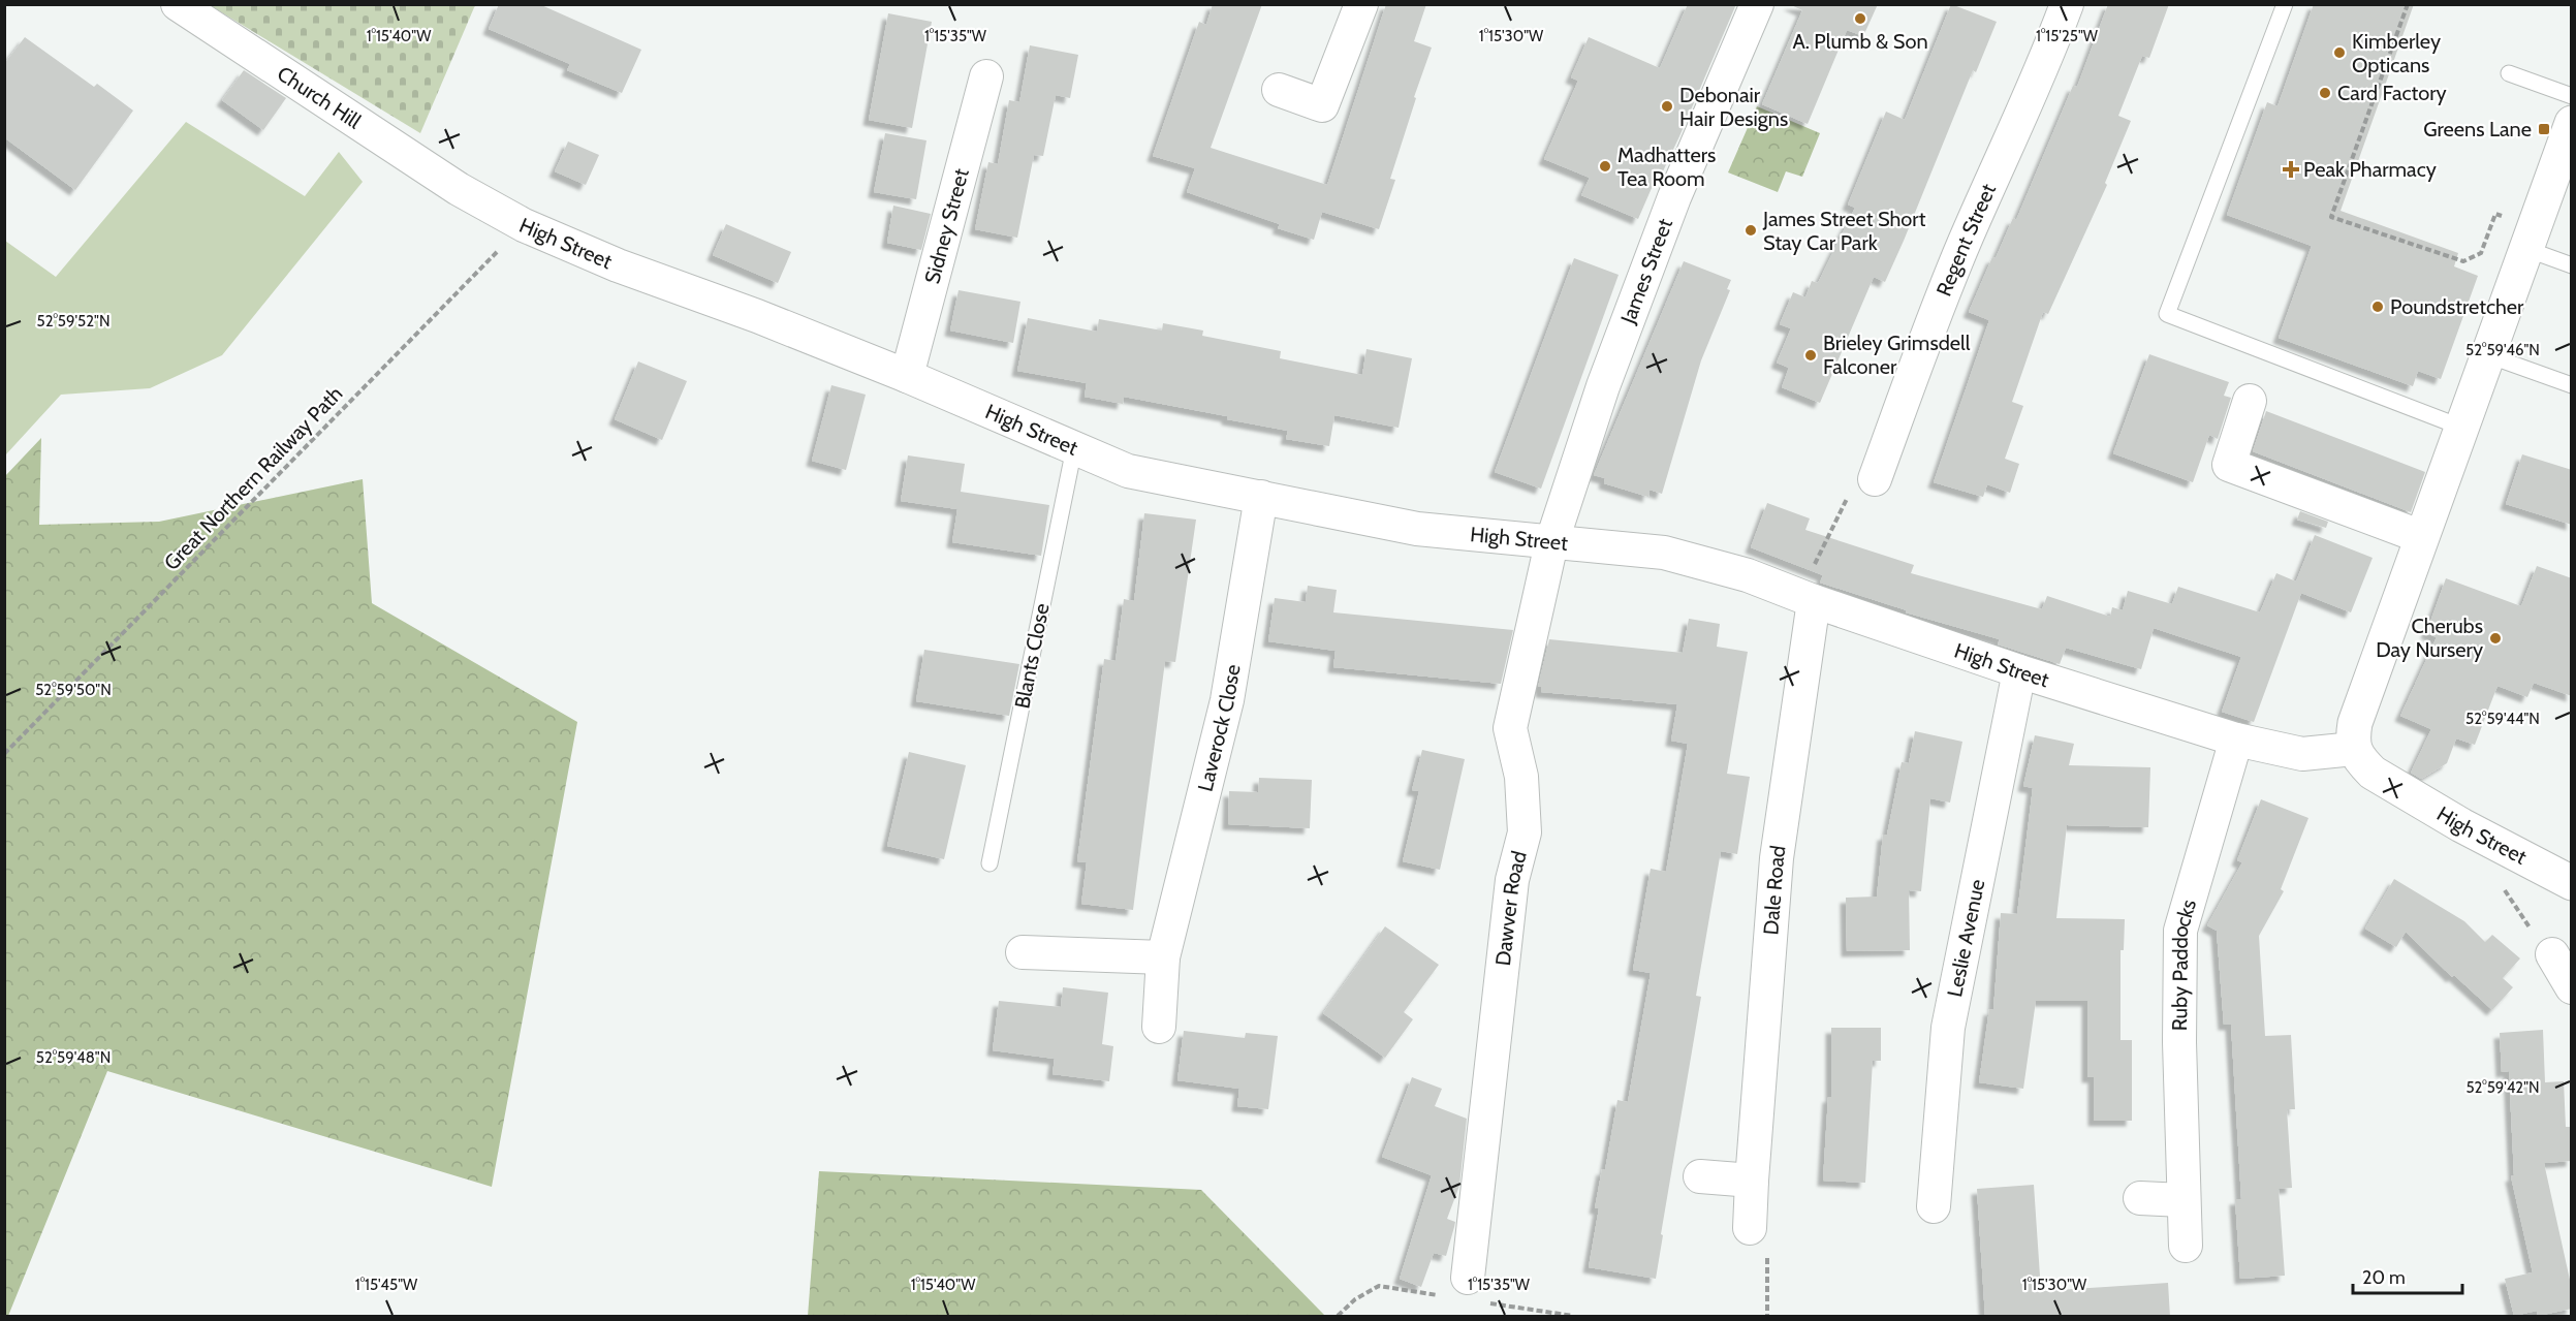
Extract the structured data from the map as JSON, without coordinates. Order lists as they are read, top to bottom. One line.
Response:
{"streets":{"street":["Church Hill","Sidney Street","Regent Street","High Street","James Street","Laverock Close","Dale Road","Dawver Road","Leslie Avenue","Ruby Paddocks"],"lane":["Blants Close"],"path":["Great Northern Railway Path"]},"crossings":[["Church Hill","High Street"],["Sidney Street","High Street"],["High Street","James Street"],["High Street","Great Northern Railway Path"],["High Street","Blants Close"],["High Street","Laverock Close"],["High Street","Dale Road"],["High Street","Dawver Road"],["High Street","Leslie Avenue"],["High Street","Ruby Paddocks"],["James Street","Dawver Road"]],"places":{"other":["A. Plumb & Son","Kimberley Opticans","Card Factory","Debonair Hair Designs","Madhatters Tea Room","James Street Short Stay Car Park","Poundstretcher","Brieley Grimsdell Falconer","Cherubs Day Nursery"],"transit":["Greens Lane"],"health":["Peak Pharmacy"]},"scale_bar":"20 m","coordinates":["1°15'40\"W","1°15'35\"W","1°15'30\"W","1°15'25\"W","52°59'52\"N","52°59'46\"N","52°59'50\"N","52°59'44\"N","52°59'48\"N","52°59'42\"N","1°15'45\"W"]}
